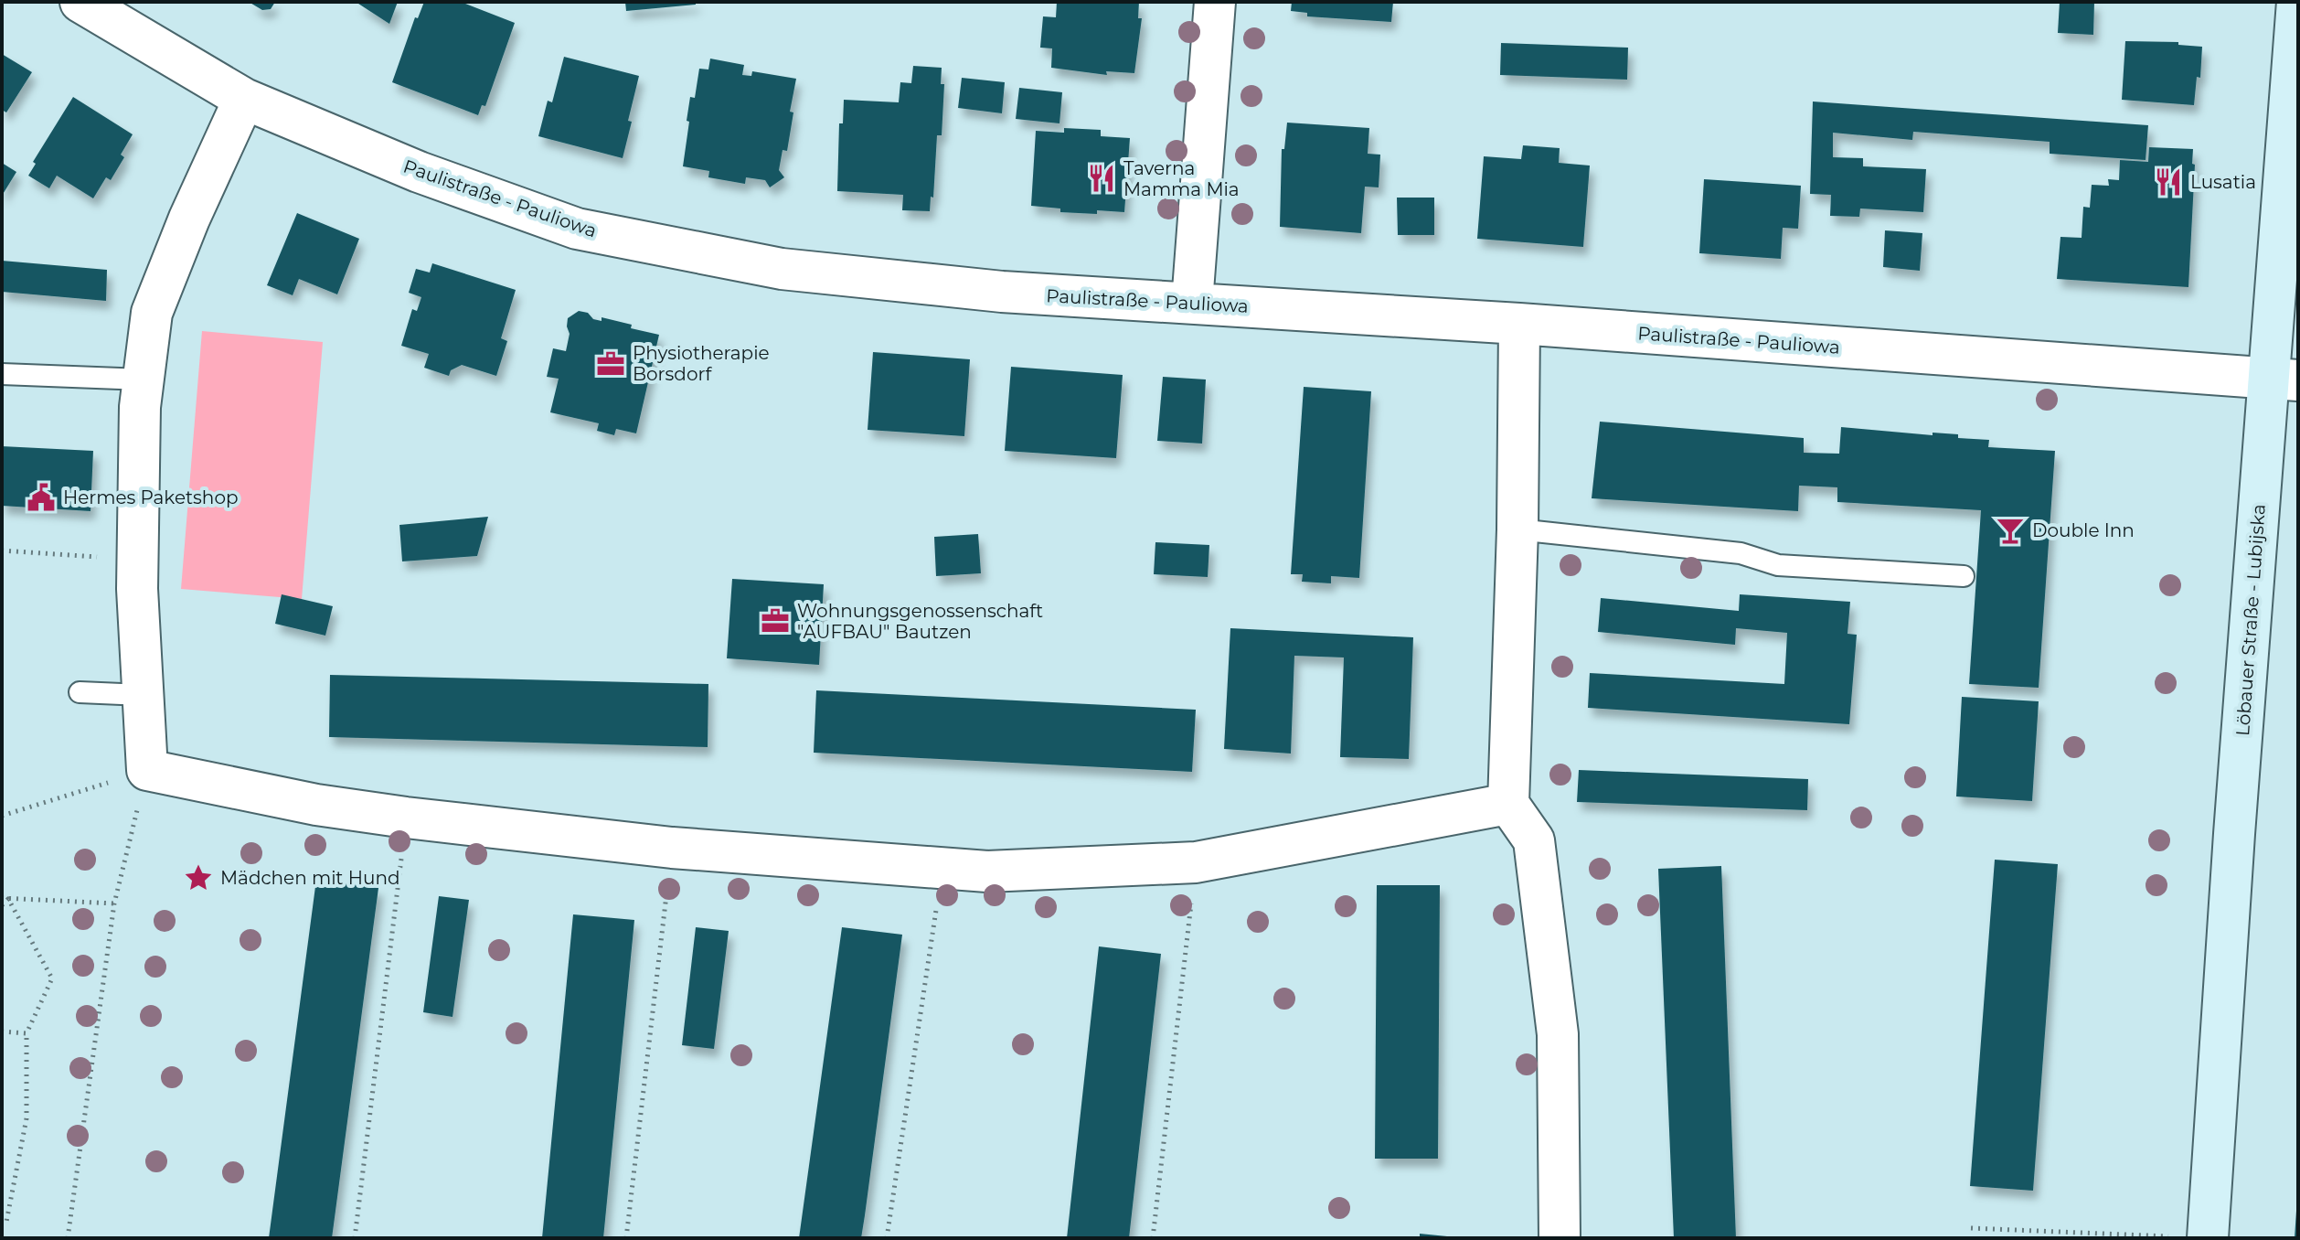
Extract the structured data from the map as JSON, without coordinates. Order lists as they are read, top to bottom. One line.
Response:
{"streets":{"main road":["Löbauer Straße - Lubijska"],"street":["Paulistraße - Pauliowa"]},"crossings":[["Paulistraße - Pauliowa","Löbauer Straße - Lubijska"]],"places":{"restaurant":["Taverna Mamma Mia","Lusatia"],"office":["Physiotherapie Borsdorf","Wohnungsgenossenschaft \"AUFBAU\" Bautzen"],"public building":["Hermes Paketshop"],"bar":["Double Inn"],"place":["Mädchen mit Hund"]}}
